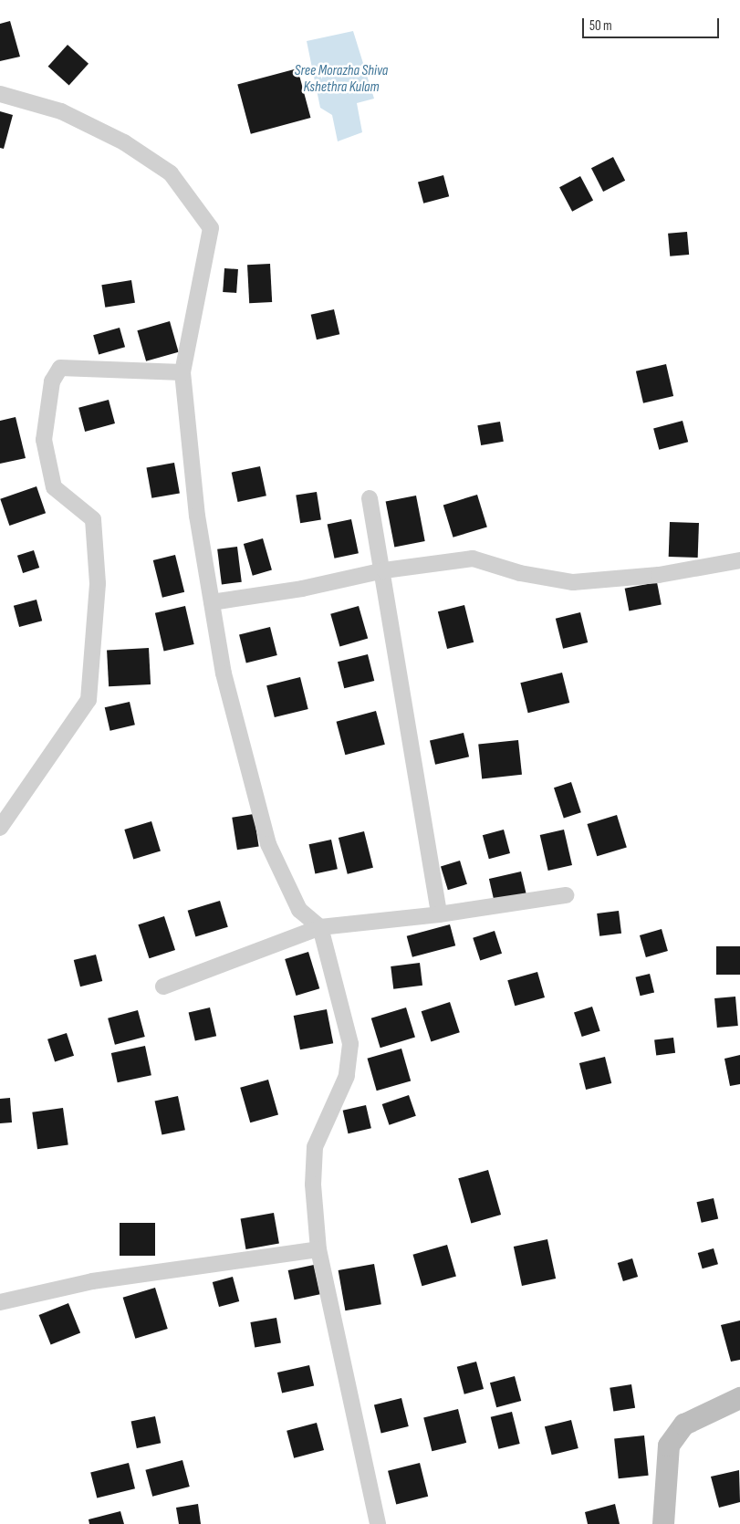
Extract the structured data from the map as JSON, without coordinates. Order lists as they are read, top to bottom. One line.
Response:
{"water":["Sree Morazha Shiva Kshethra Kulam"],"scale_bar":"50 m"}
